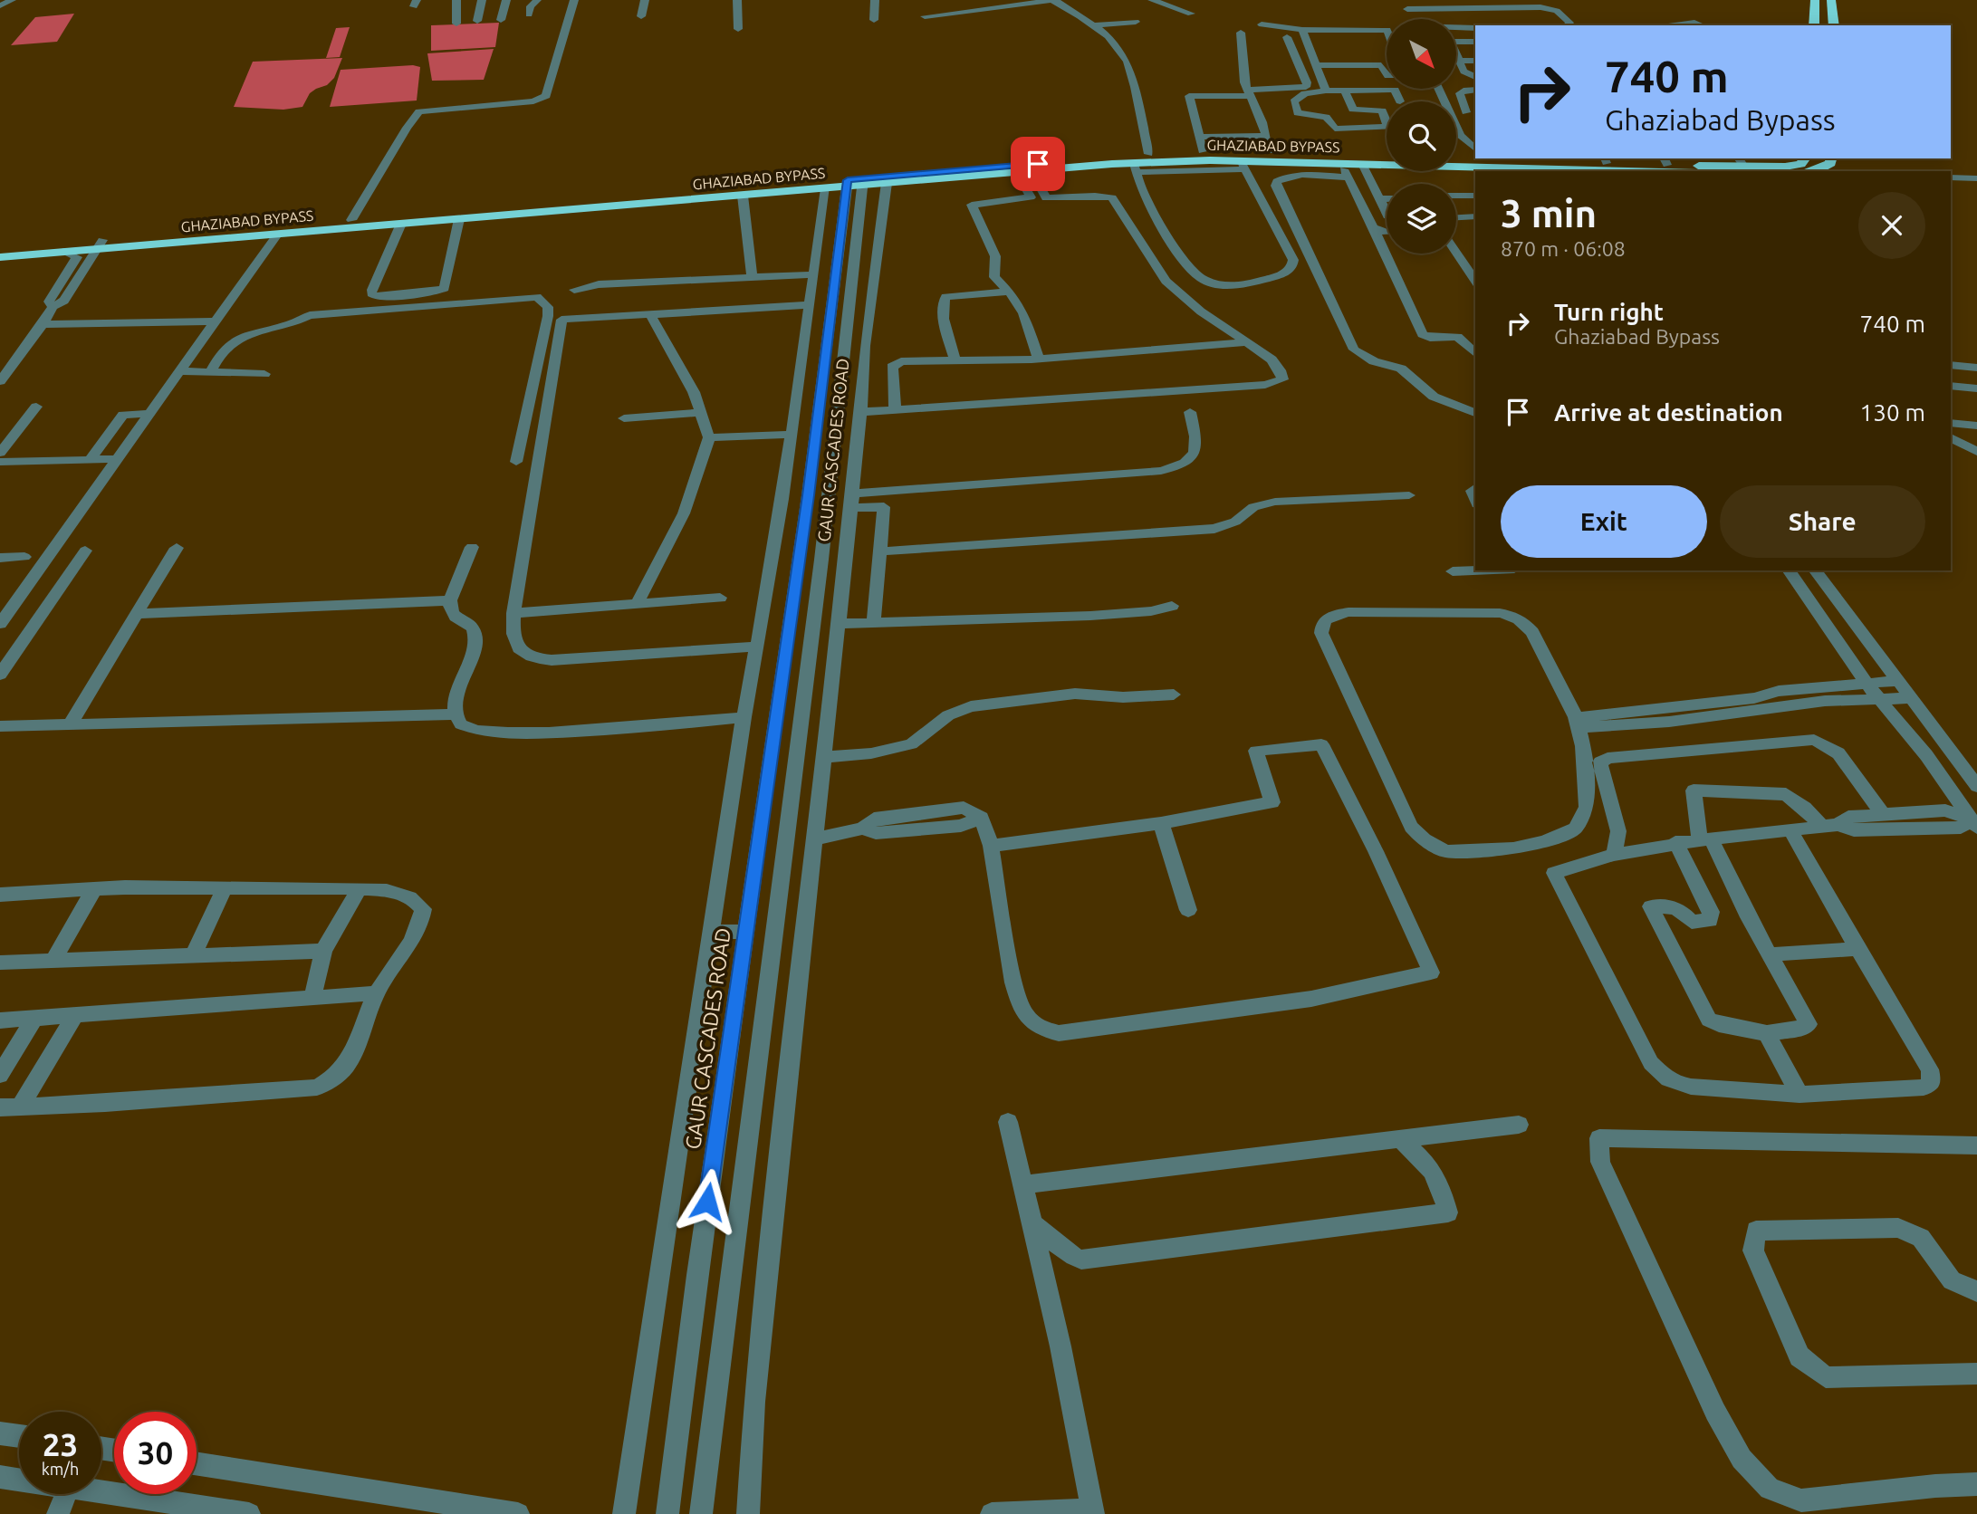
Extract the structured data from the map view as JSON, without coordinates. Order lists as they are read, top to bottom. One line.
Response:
{"streets":{"highway":["GHAZIABAD BYPASS"],"street":["GAUR CASCADES ROAD"]},"crossings":[["GHAZIABAD BYPASS","GAUR CASCADES ROAD"]],"north":"bottom right","page":{"turn":["740 m","Ghaziabad Bypass"],"heading":["3 min","870 m · 06:08"],"list":[{"name":"Turn right","note":"Ghaziabad Bypass","value":"740 m"},{"name":"Arrive at destination","value":"130 m"}],"buttons":["Exit","Share"],"speed":"23 km/h","limit":"30"}}
